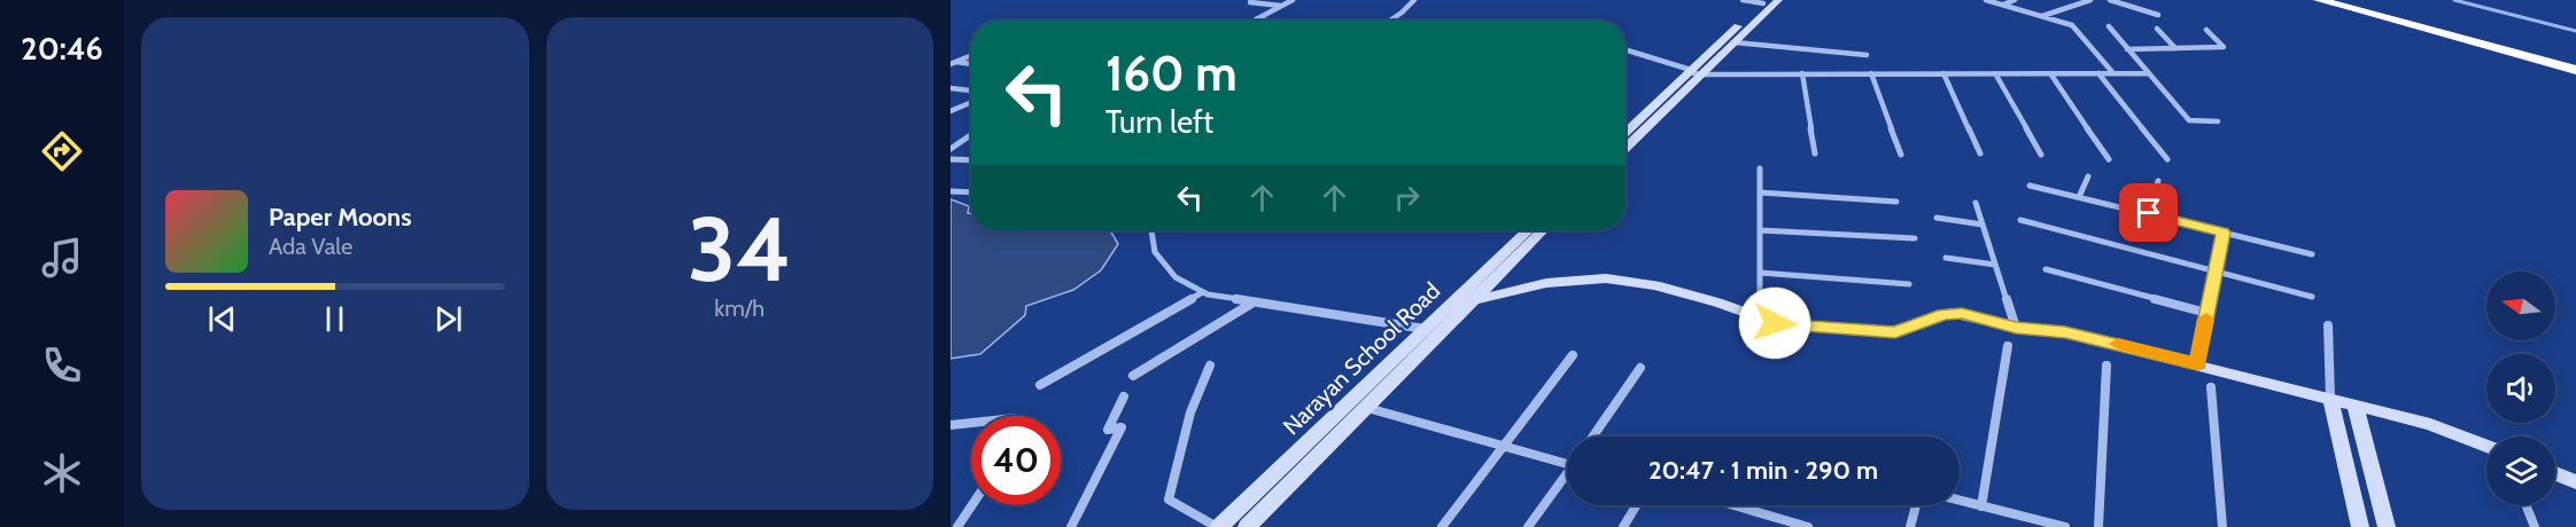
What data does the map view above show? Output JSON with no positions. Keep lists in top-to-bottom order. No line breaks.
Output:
{"streets":{"street":["Narayan School Road"]},"north":"left","page":{"tabs":"20:46","tile":["34","km/h"],"turn":["160 m","Turn left"],"song":["Paper Moons","Ada Vale"],"limit":"40","trip":"20:47 · 1 min · 290 m"}}
